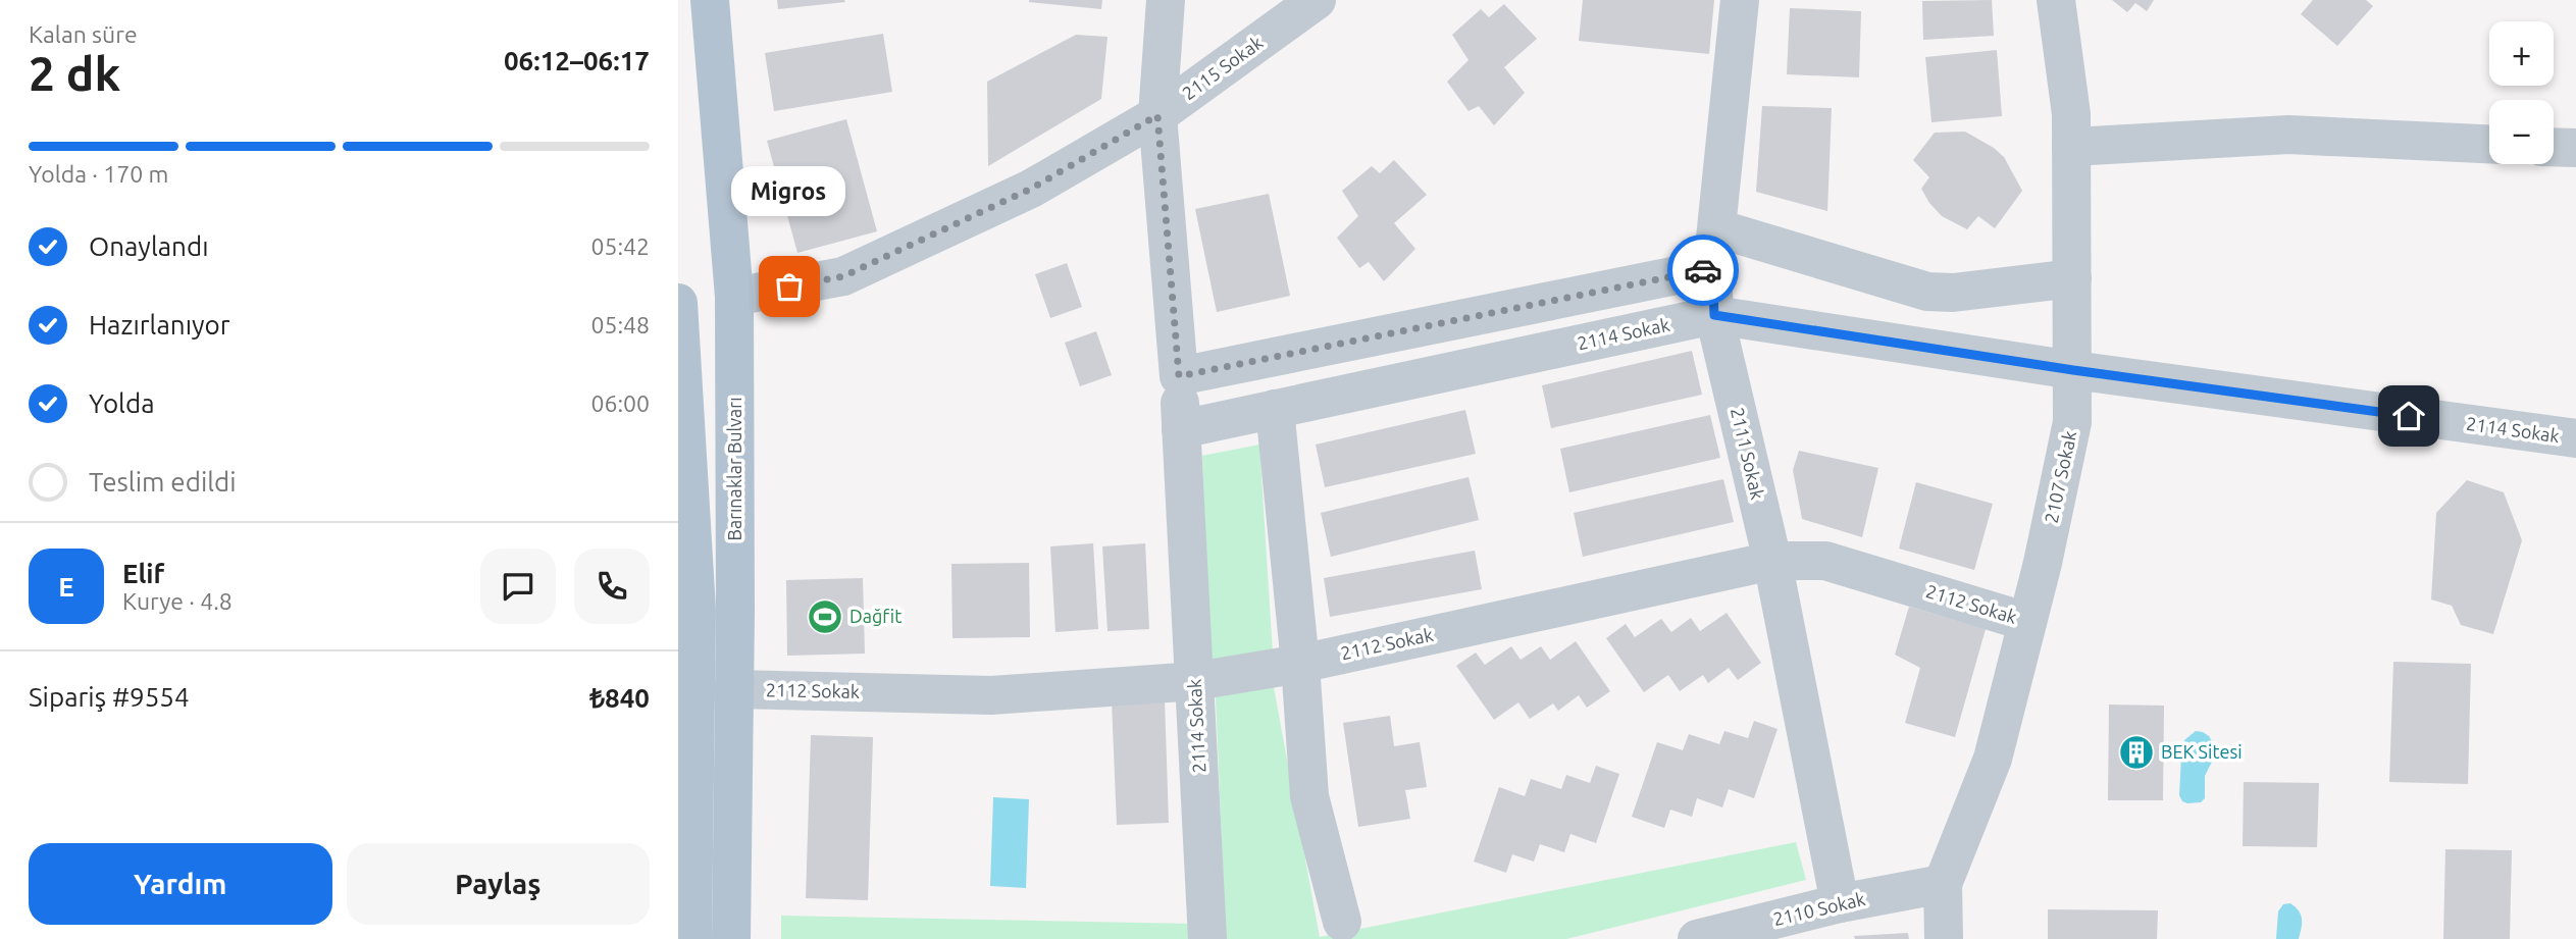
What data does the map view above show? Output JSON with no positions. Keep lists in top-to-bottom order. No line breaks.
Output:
{"streets":{"main road":["Barınaklar Bulvarı"],"street":["2115 Sokak","2114 Sokak","2111 Sokak","2107 Sokak","2112 Sokak","2110 Sokak"]},"crossings":[["2115 Sokak","Barınaklar Bulvarı"],["2114 Sokak","2111 Sokak"],["2114 Sokak","2107 Sokak"],["2114 Sokak","2112 Sokak"],["2111 Sokak","2112 Sokak"],["2111 Sokak","2110 Sokak"],["Barınaklar Bulvarı","2112 Sokak"],["2107 Sokak","2112 Sokak"],["2107 Sokak","2110 Sokak"]],"places":{"other":["Migros"],"sports":["Dağfit"],"building":["BEK Sitesi"]},"page":{"heading":["2 dk","Kalan süre","06:12–06:17"],"panel":["Elif","Kurye · 4.8","Sipariş #9554","₺840"],"map_buttons":["+","−"],"bar":"Yolda · 170 m","bubble":"Migros","list":[["Onaylandı","05:42"],["Hazırlanıyor","05:48"],["Yolda","06:00"],"Teslim edildi"],"round":"E","buttons":["Yardım","Paylaş"]}}
